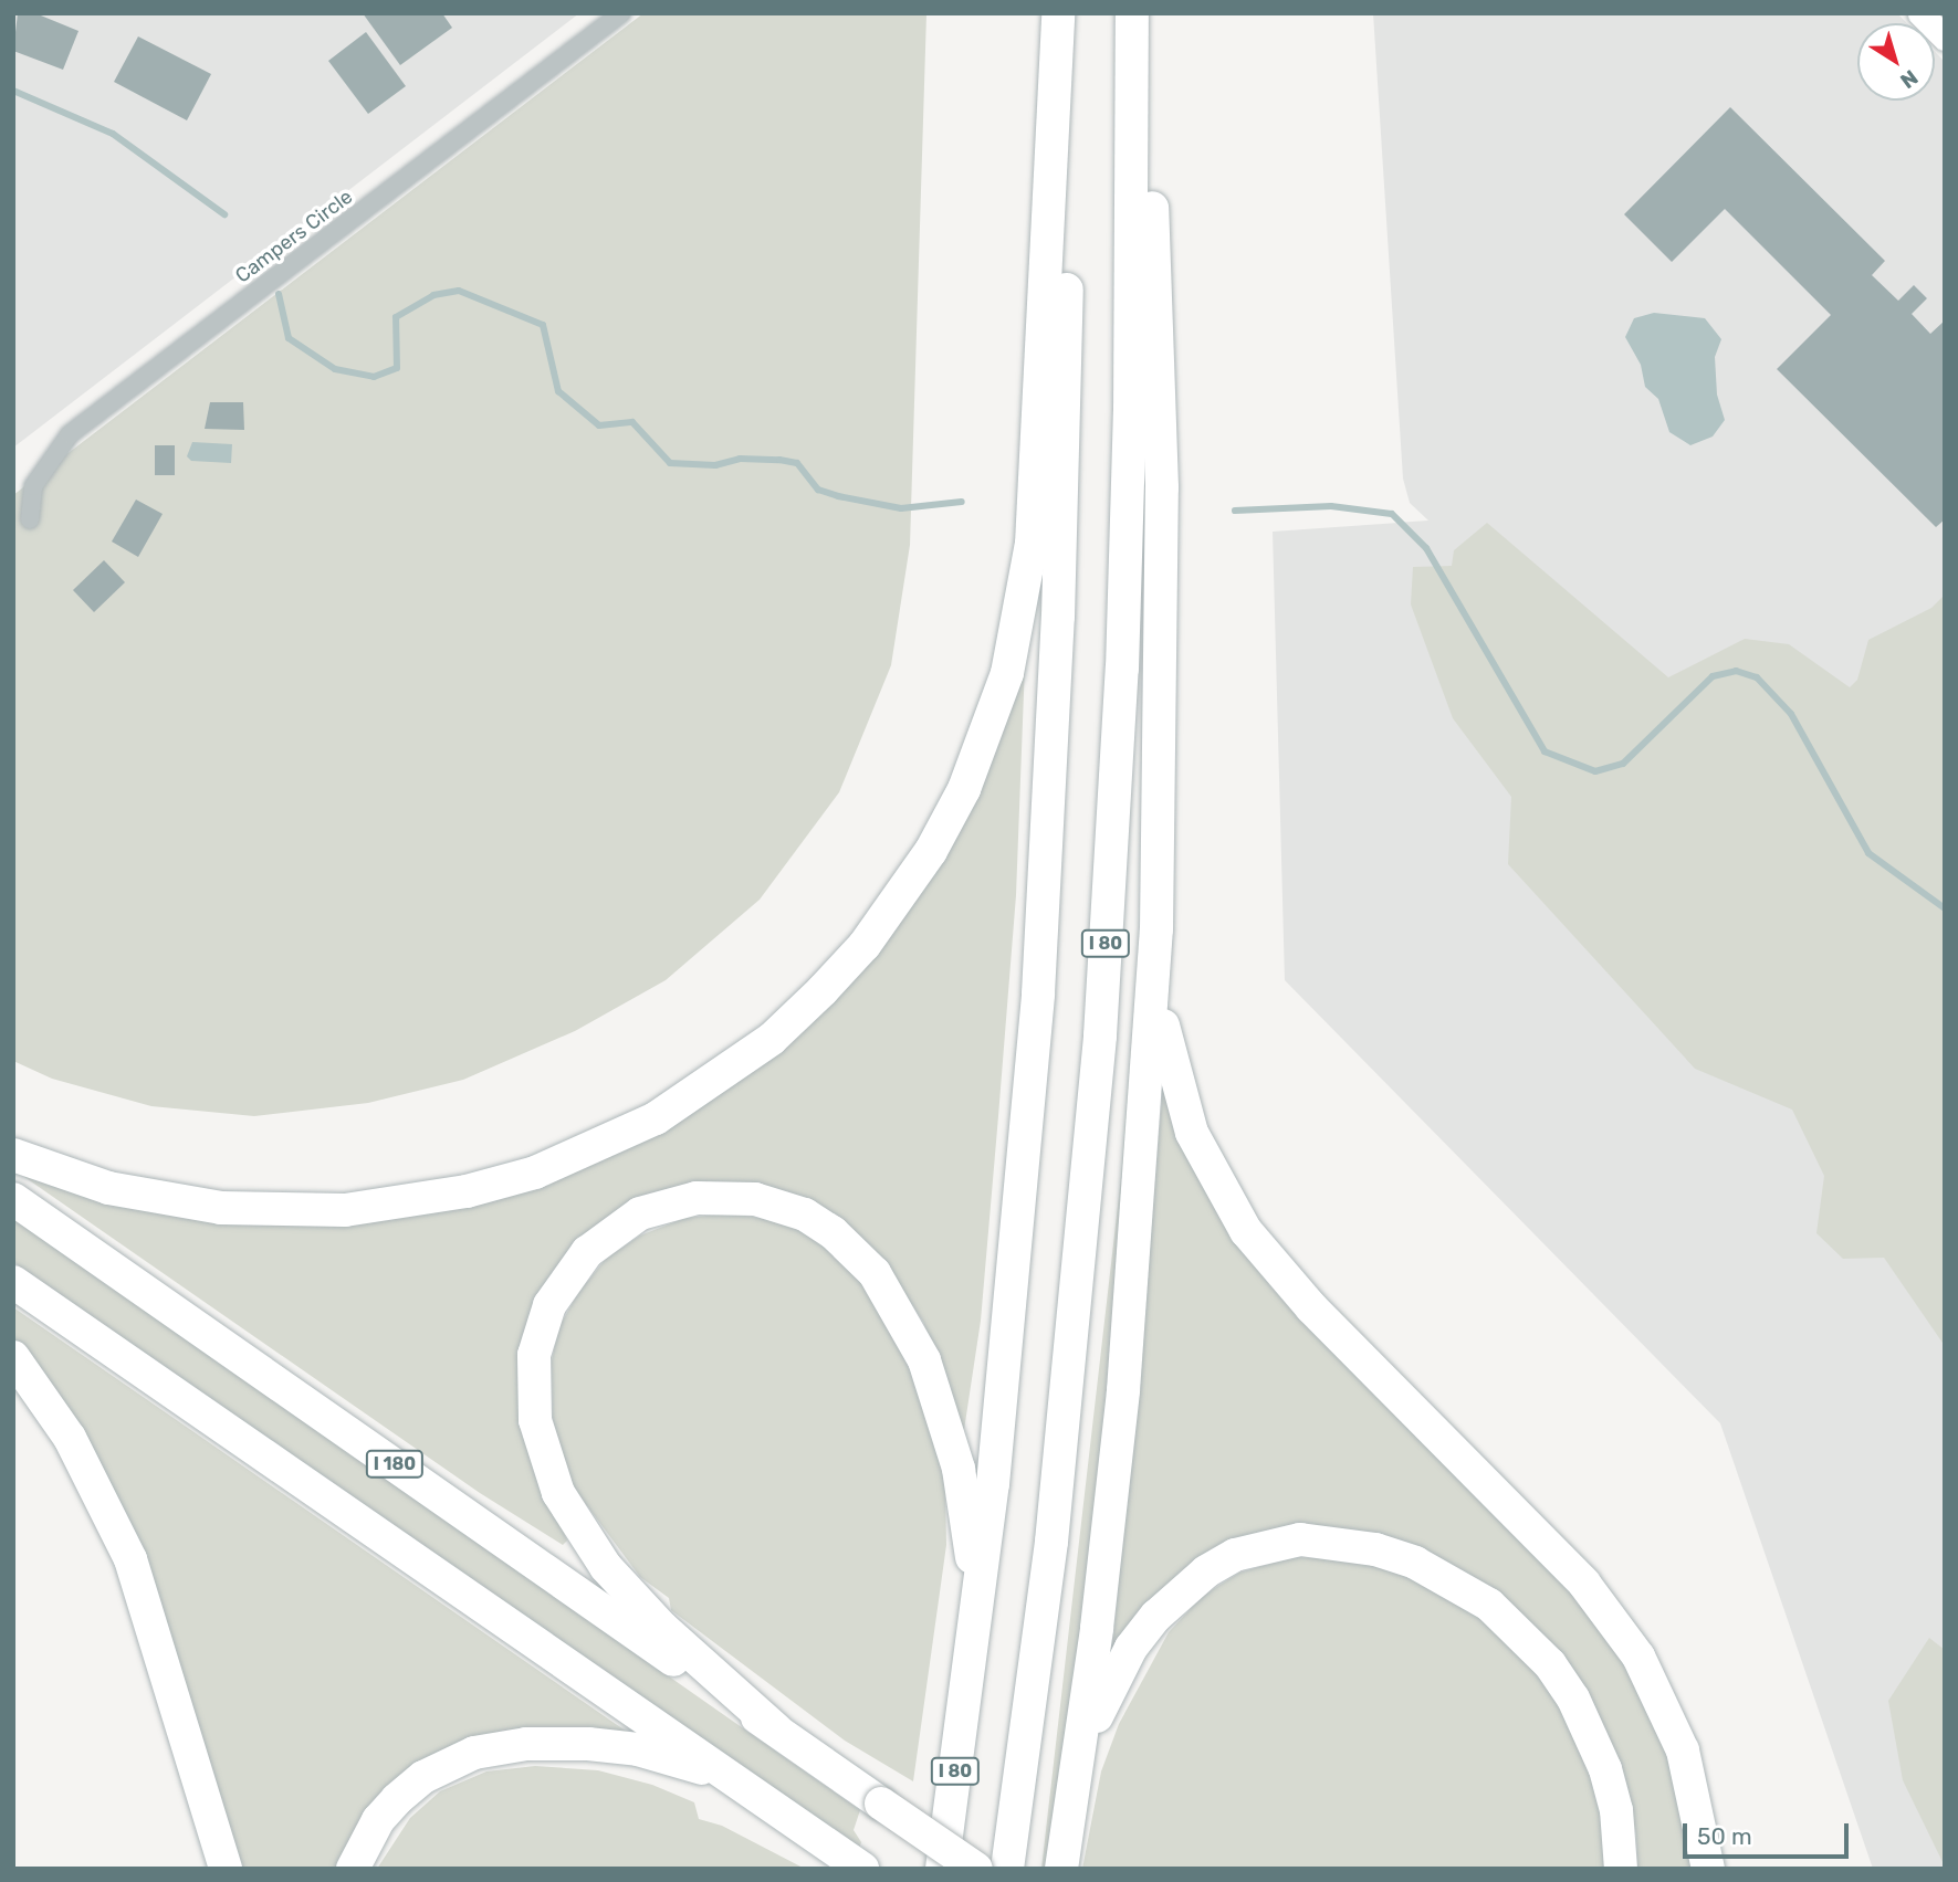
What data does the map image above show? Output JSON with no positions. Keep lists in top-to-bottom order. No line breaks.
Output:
{"streets":{"highway":["I 80","I 180"],"street":["Campers Circle"]},"scale_bar":"50 m","north":"bottom right"}
